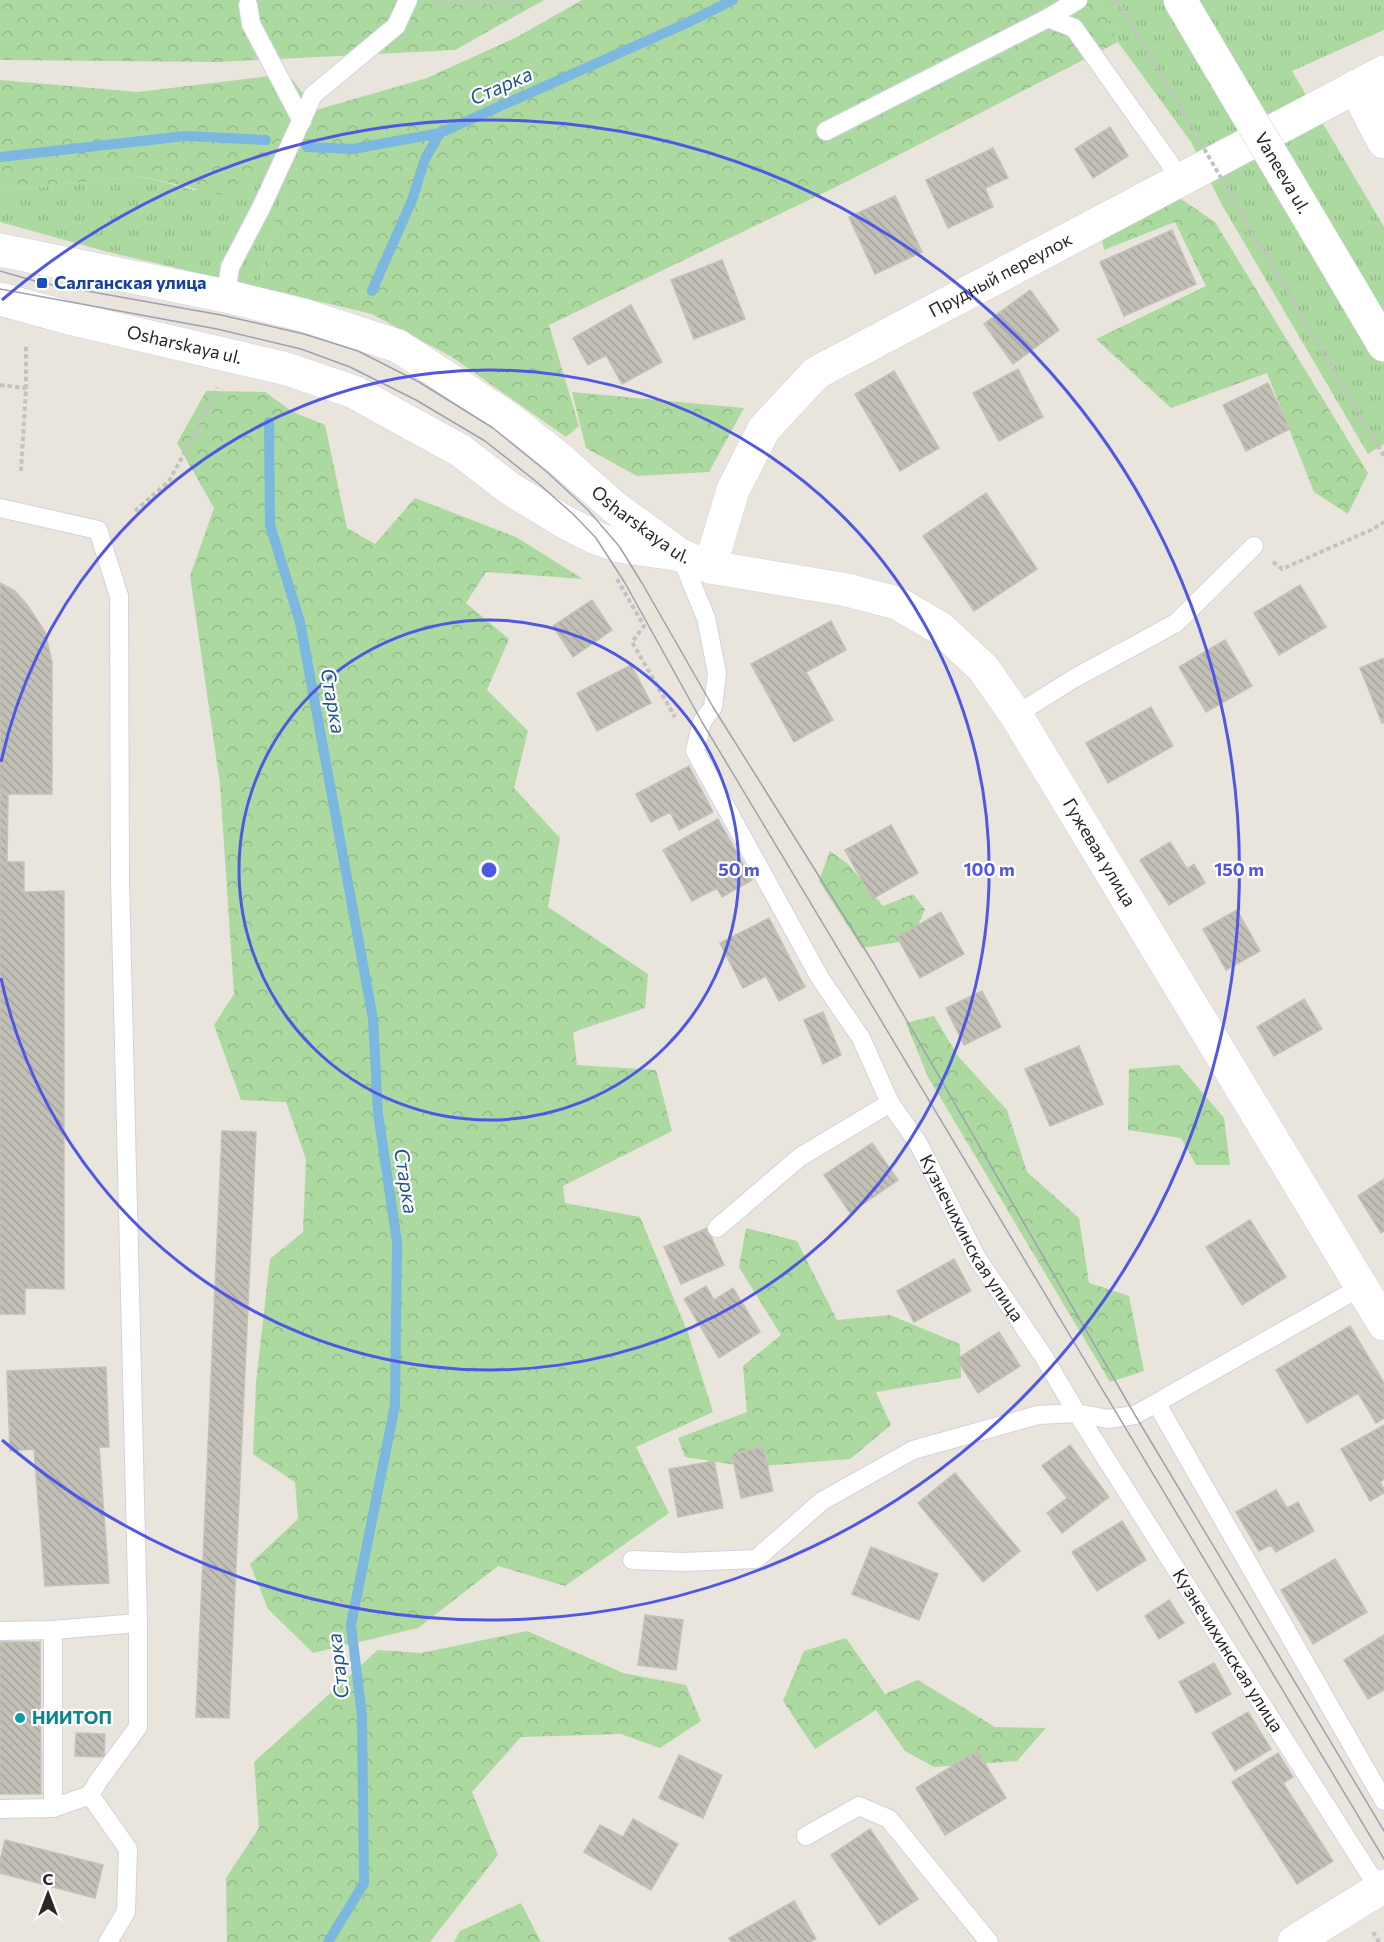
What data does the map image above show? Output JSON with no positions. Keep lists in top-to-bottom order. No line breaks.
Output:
{"streets":{"street":["Vaneeva ul.","Прудный переулок","Osharskaya ul.","Гужевая улица"],"lane":["Кузнечихинская улица"]},"crossings":[["Прудный переулок","Гужевая улица"],["Osharskaya ul.","Гужевая улица"]],"water":["Старка"],"places":{"transit":["Салганская улица"],"other":["НИИТОП"]},"north":"top","rings":["50 m","100 m","150 m"]}
